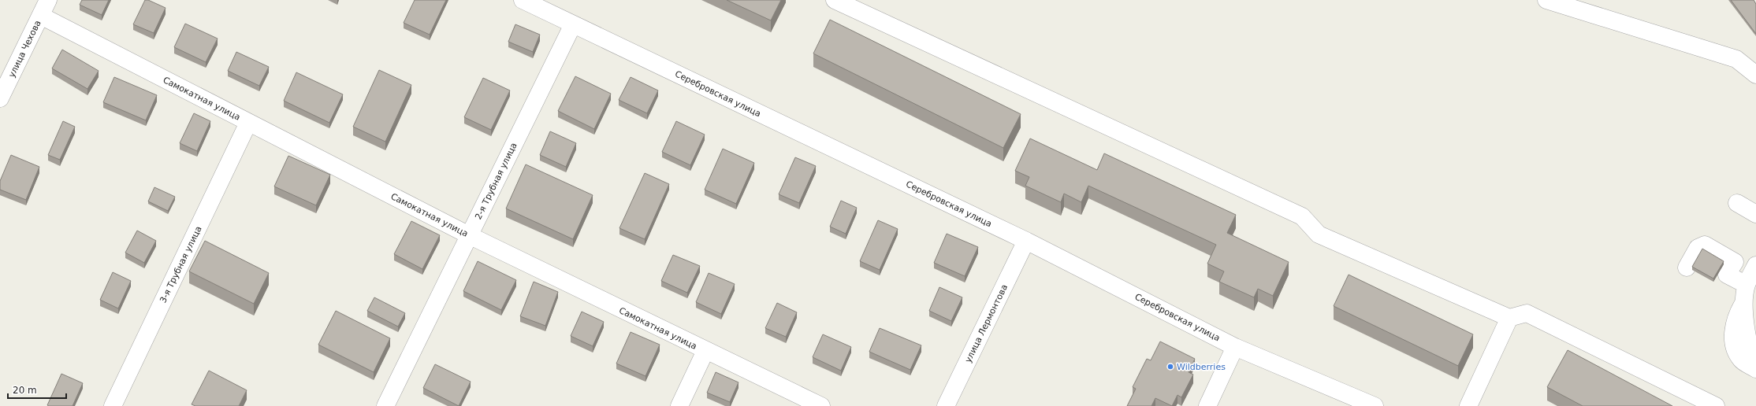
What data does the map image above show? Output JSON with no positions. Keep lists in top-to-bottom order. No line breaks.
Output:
{"streets":{"street":["улица Чехова","Серебровская улица","Самокатная улица","2-я Трубная улица","3-я Трубная улица","улица Лермонтова"]},"crossings":[["улица Чехова","Самокатная улица"],["Серебровская улица","2-я Трубная улица"],["Серебровская улица","улица Лермонтова"],["Самокатная улица","2-я Трубная улица"],["Самокатная улица","3-я Трубная улица"]],"places":["Wildberries"],"scale_bar":"20 m"}
